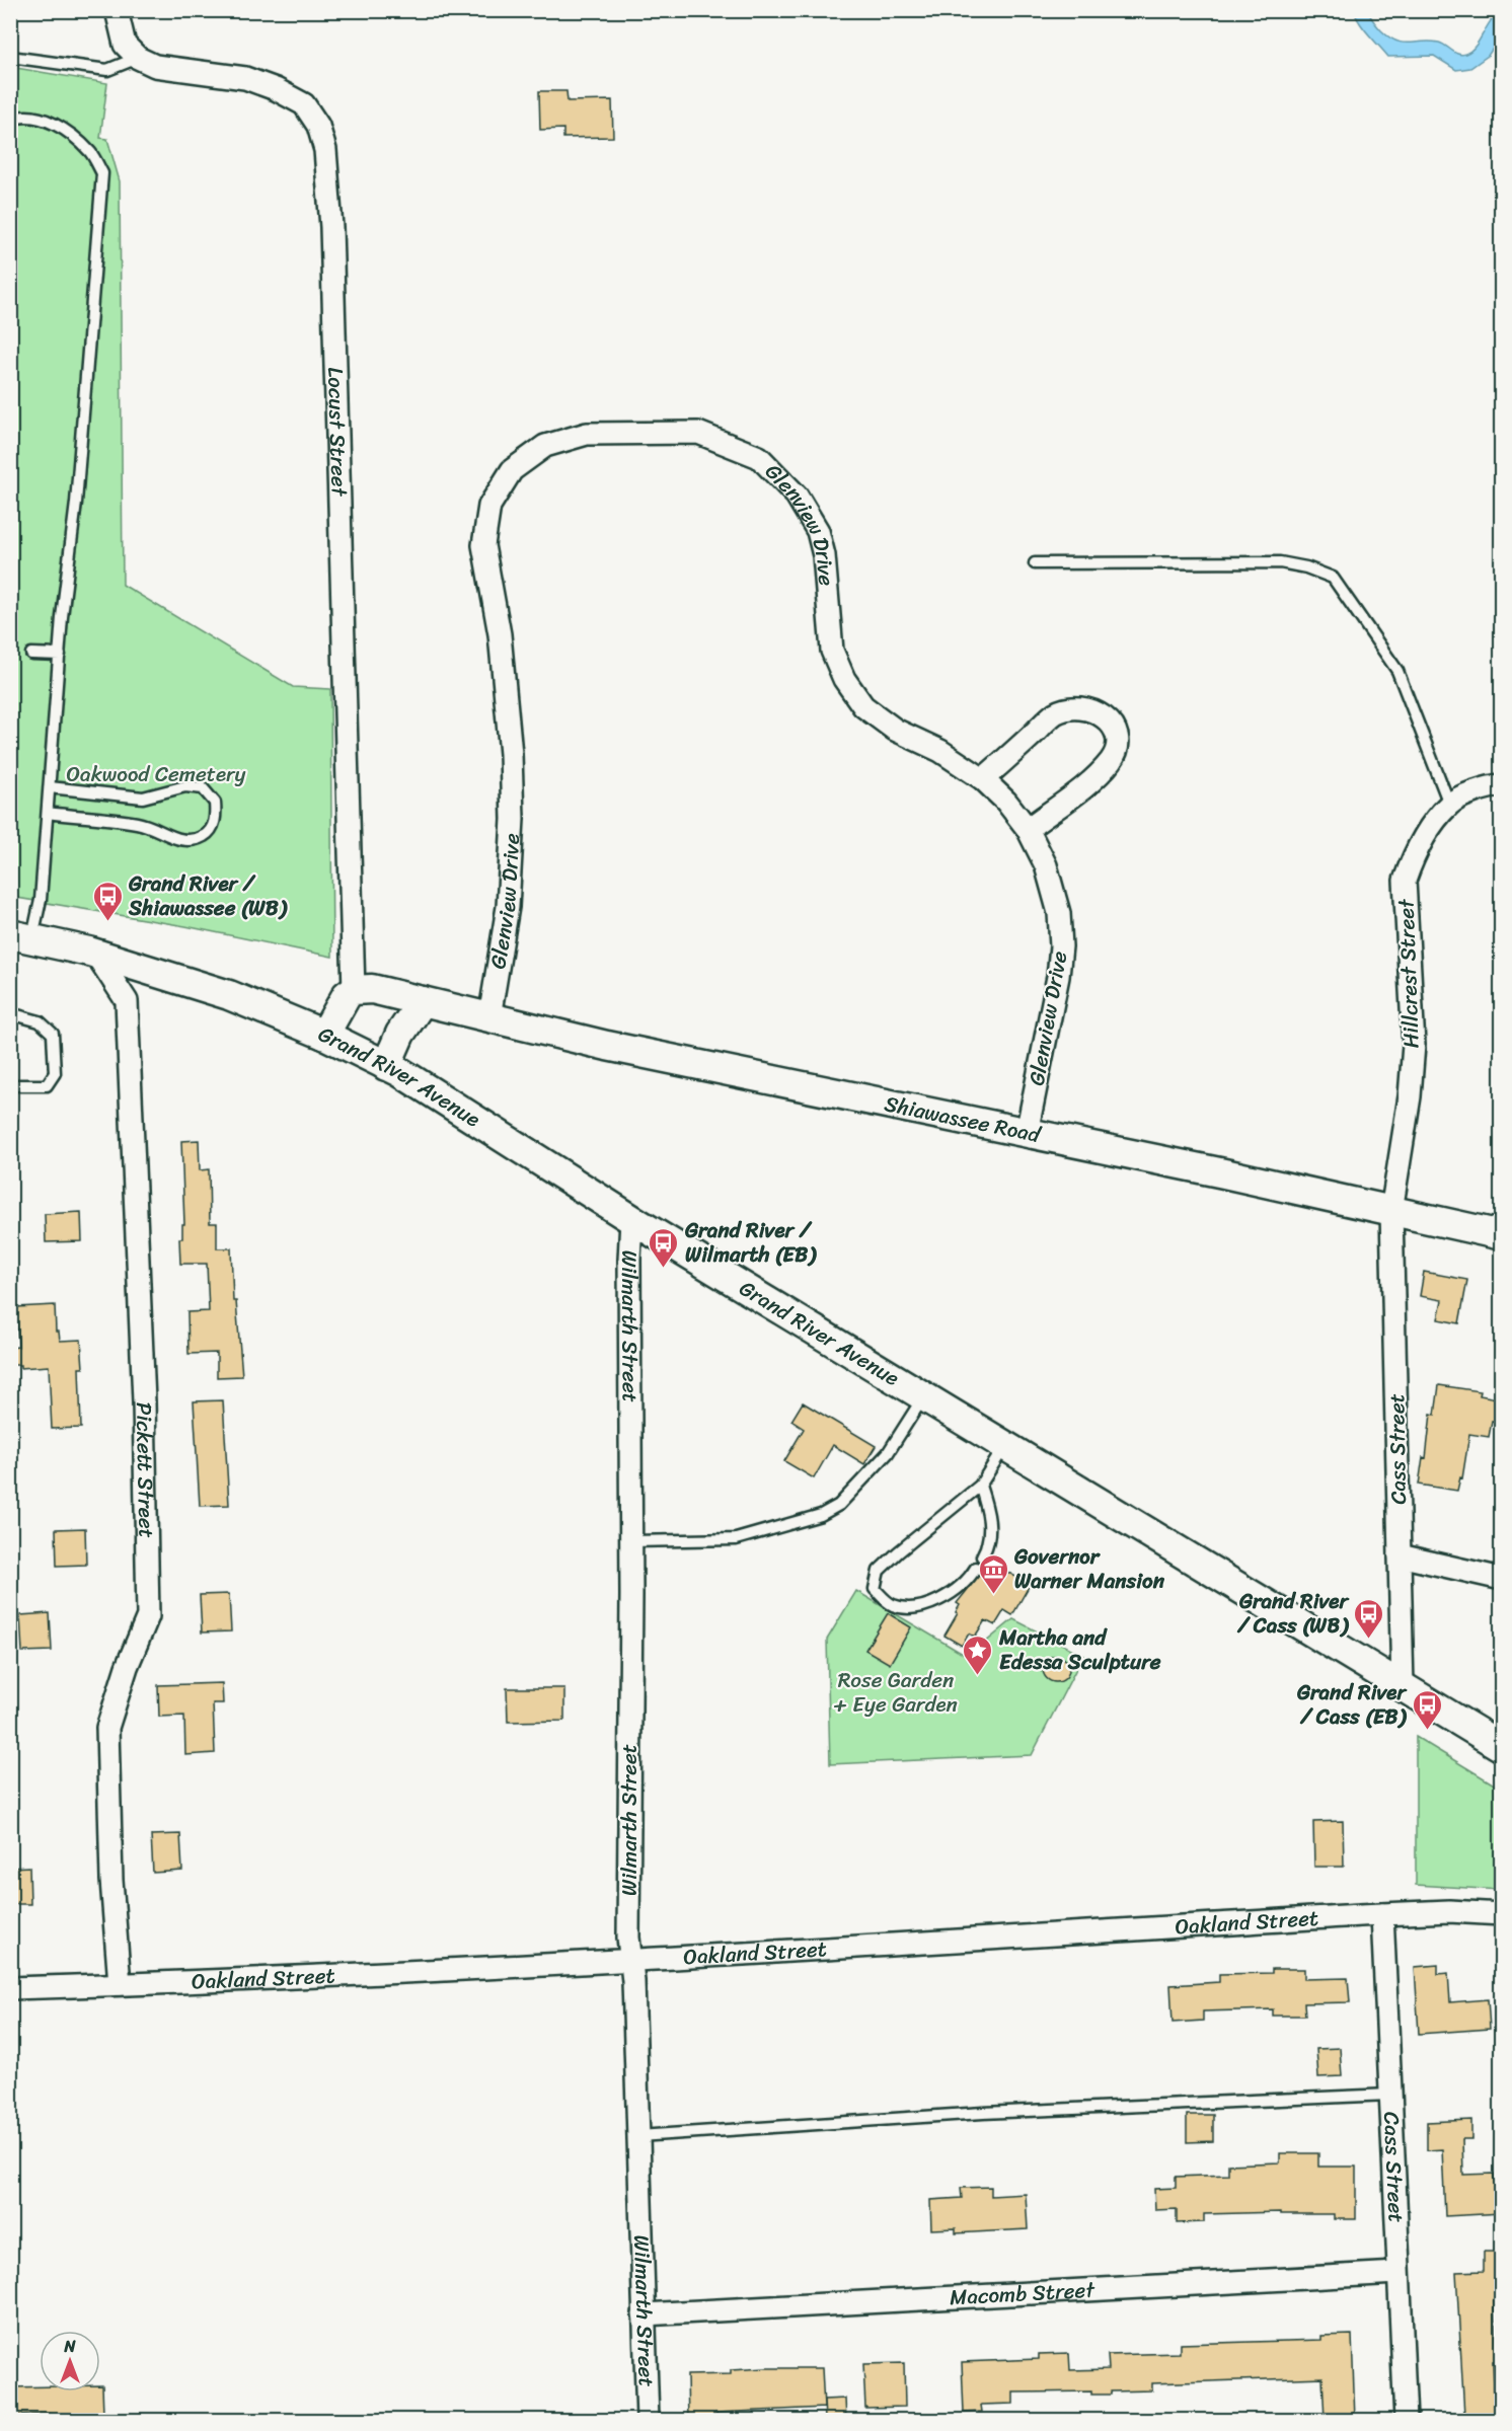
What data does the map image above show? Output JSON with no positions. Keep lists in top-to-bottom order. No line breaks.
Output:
{"streets":{"main road":["Grand River Avenue","Shiawassee Road"],"street":["Locust Street","Glenview Drive","Hillcrest Street","Wilmarth Street","Cass Street","Pickett Street","Oakland Street","Macomb Street"]},"crossings":[["Locust Street","Shiawassee Road"],["Glenview Drive","Shiawassee Road"],["Hillcrest Street","Shiawassee Road"],["Hillcrest Street","Cass Street"],["Grand River Avenue","Wilmarth Street"],["Grand River Avenue","Cass Street"],["Grand River Avenue","Pickett Street"],["Shiawassee Road","Cass Street"],["Wilmarth Street","Oakland Street"],["Wilmarth Street","Macomb Street"],["Cass Street","Oakland Street"],["Cass Street","Macomb Street"],["Pickett Street","Oakland Street"]],"parks":["Oakwood Cemetery","Rose Garden + Eye Garden"],"places":{"bus stop":["Grand River / Shiawassee (WB)","Grand River / Wilmarth (EB)","Grand River / Cass (WB)","Grand River / Cass (EB)"],"museum":["Governor Warner Mansion"],"place":["Martha and Edessa Sculpture"]},"north":"top"}
